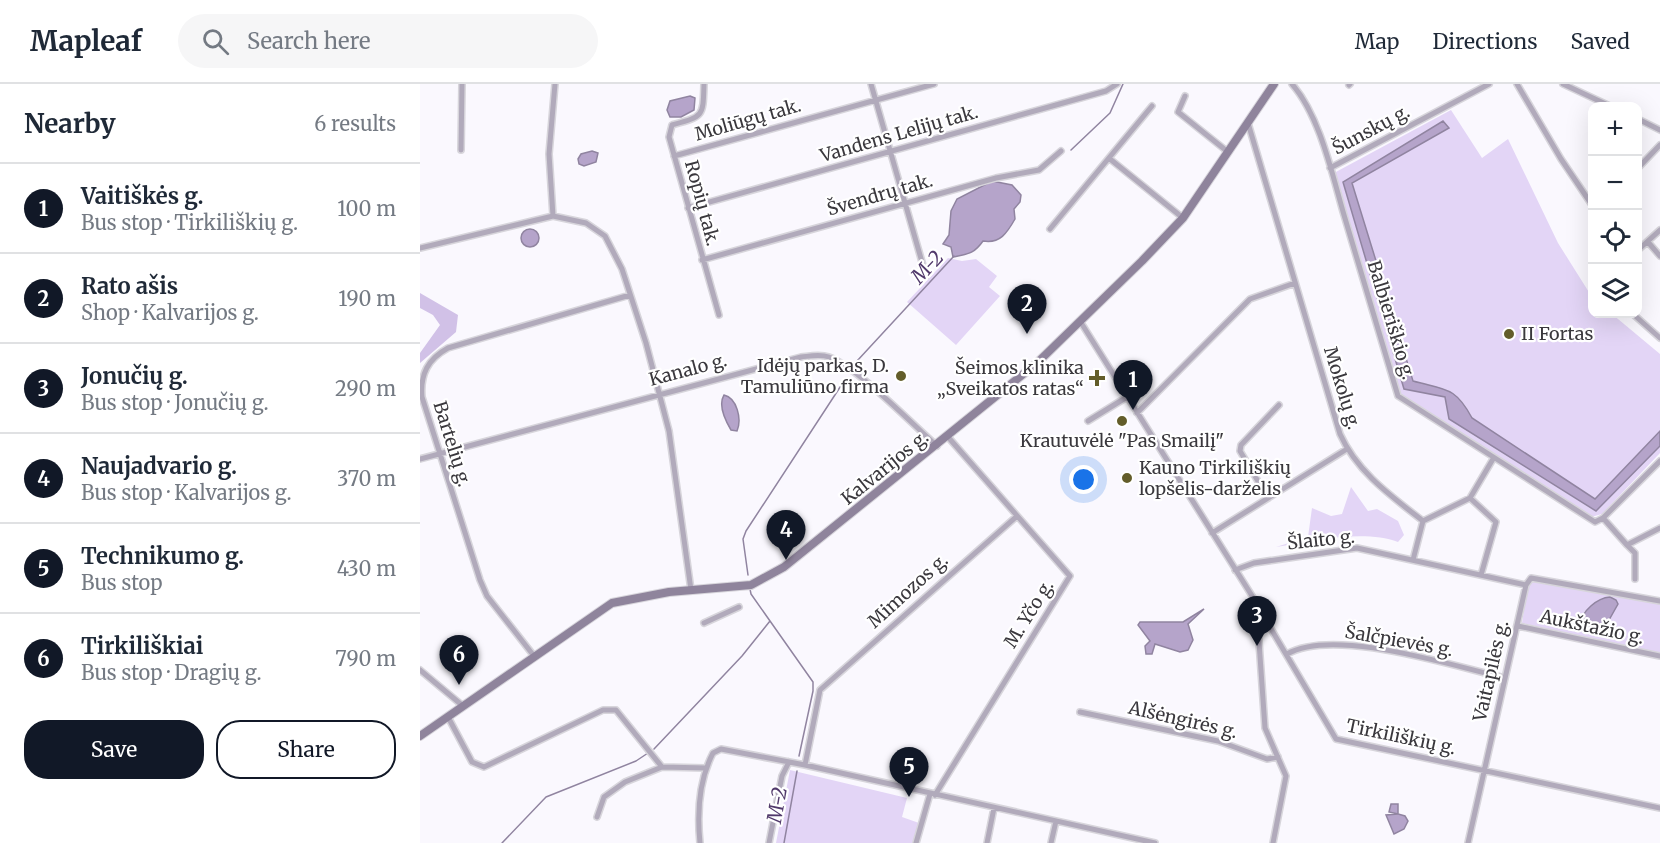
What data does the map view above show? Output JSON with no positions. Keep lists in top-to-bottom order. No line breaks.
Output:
{"streets":{"main road":["Kalvarijos g."],"street":["Moliūgų tak.","Šunskų g.","Vandens Lelijų tak.","Švendrų tak.","Ropių tak.","Balbieriškio g.","Kanalo g.","Mokolų g.","Bartelių g.","Šlaito g.","Mimozos g.","M. Yčo g.","Aukštažio g.","Šalčpievės g.","Vaitapilės g.","Alšėngirės g.","Tirkiliškių g."]},"crossings":[["Moliūgų tak.","Ropių tak."],["Šunskų g.","Balbieriškio g."],["Vandens Lelijų tak.","Ropių tak."],["Švendrų tak.","Ropių tak."],["Kanalo g.","Bartelių g."],["Kanalo g.","Kalvarijos g."],["Mokolų g.","Kalvarijos g."],["Bartelių g.","Kalvarijos g."],["Kalvarijos g.","M. Yčo g."],["Kalvarijos g.","Tirkiliškių g."],["Šlaito g.","Tirkiliškių g."],["Mimozos g.","M. Yčo g."],["Aukštažio g.","Vaitapilės g."],["Šalčpievės g.","Vaitapilės g."],["Šalčpievės g.","Tirkiliškių g."],["Vaitapilės g.","Tirkiliškių g."]],"water":["M-2"],"places":{"other":["II Fortas","Idėjų parkas, D. Tamuliūno firma","Krautuvėlė \"Pas Smailį\"","Kauno Tirkiliškių lopšelis-darželis"],"health":["Šeimos klinika „Sveikatos ratas“"]},"page":{"header":"Mapleaf","search":"Search here","nav":["Map","Directions","Saved"],"heading":["Nearby","6 results"],"map_buttons":["+","−"],"list":[{"mark":"1","name":"Vaitiškės g.","note":"Bus stop · Tirkiliškių g.","value":"100 m"},{"mark":"2","name":"Rato ašis","note":"Shop · Kalvarijos g.","value":"190 m"},{"mark":"3","name":"Jonučių g.","note":"Bus stop · Jonučių g.","value":"290 m"},{"mark":"4","name":"Naujadvario g.","note":"Bus stop · Kalvarijos g.","value":"370 m"},{"mark":"5","name":"Technikumo g.","note":"Bus stop","value":"430 m"},{"mark":"6","name":"Tirkiliškiai","note":"Bus stop · Dragių g.","value":"790 m"}],"pins":["2","1","4","3","6","5"],"buttons":["Save","Share"]}}
